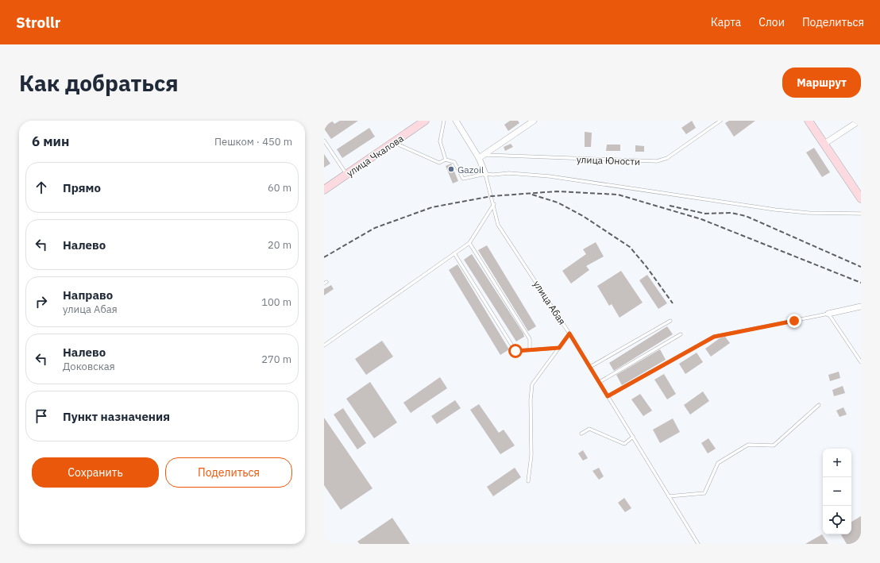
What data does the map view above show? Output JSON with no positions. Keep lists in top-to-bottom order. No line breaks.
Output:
{"streets":{"main road":["улица Чкалова"],"street":["улица Абая"],"lane":["улица Юности"]},"places":["Gazoil"],"page":{"header":"Strollr","nav":["Карта","Слои","Поделиться"],"buttons":["Маршрут",["Сохранить","Поделиться"]],"title":"Как добраться","heading":["6 мин","Пешком · 450 m"],"list":[["Прямо","60 m"],["Налево","20 m"],["Направо","улица Абая","100 m"],["Налево","Доковская","270 m"],"Пункт назначения"],"map_buttons":["+","−"]}}
